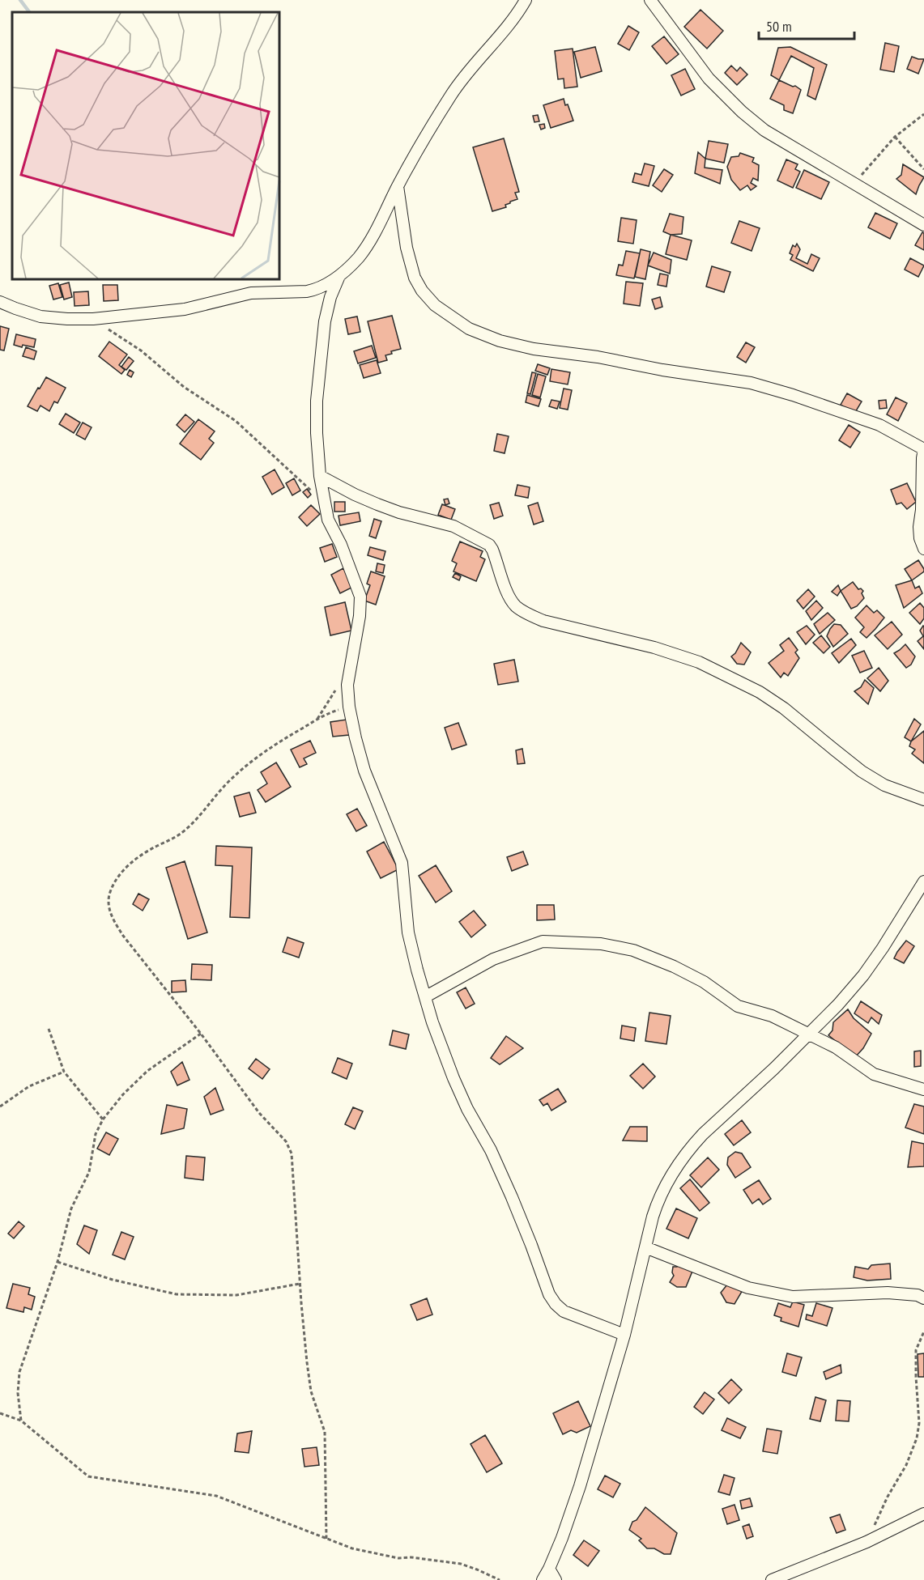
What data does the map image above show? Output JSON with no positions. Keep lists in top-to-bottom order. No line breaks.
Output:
{"scale_bar":"50 m"}
